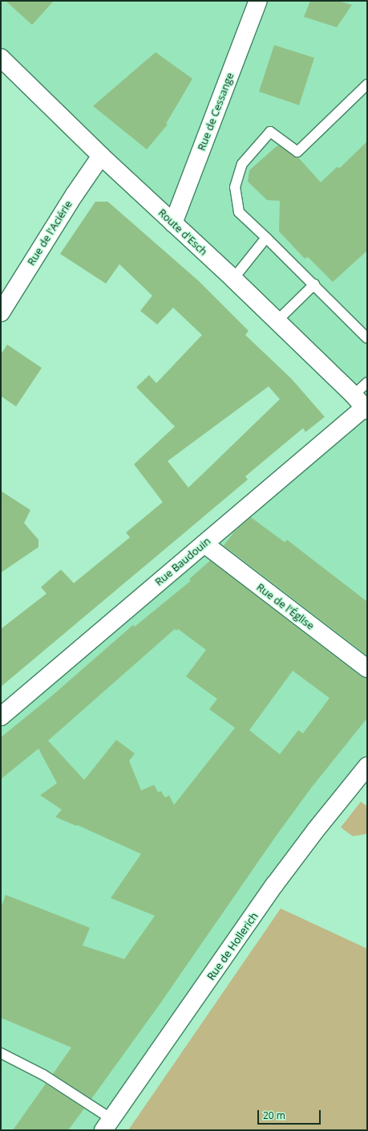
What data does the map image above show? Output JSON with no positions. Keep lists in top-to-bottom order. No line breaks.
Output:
{"streets":{"main road":["Rue de Cessange","Route d'Esch","Rue de l'Aciérie","Rue Baudouin","Rue de l'Église","Rue de Hollerich"]},"crossings":[["Rue de Cessange","Route d'Esch"],["Route d'Esch","Rue de l'Aciérie"],["Route d'Esch","Rue Baudouin"],["Rue Baudouin","Rue de l'Église"]],"scale_bar":"20 m"}
